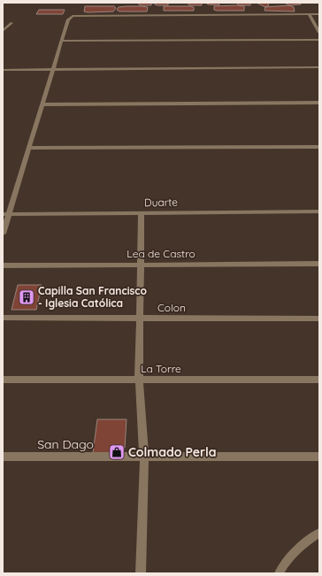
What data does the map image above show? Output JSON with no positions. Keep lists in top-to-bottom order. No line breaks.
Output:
{"streets":{"street":["Duarte","Lea de Castro","Colon","La Torre","San Dago"]},"places":{"building":["Capilla San Francisco - Iglesia Católica"],"shop":["Colmado Perla"]}}
